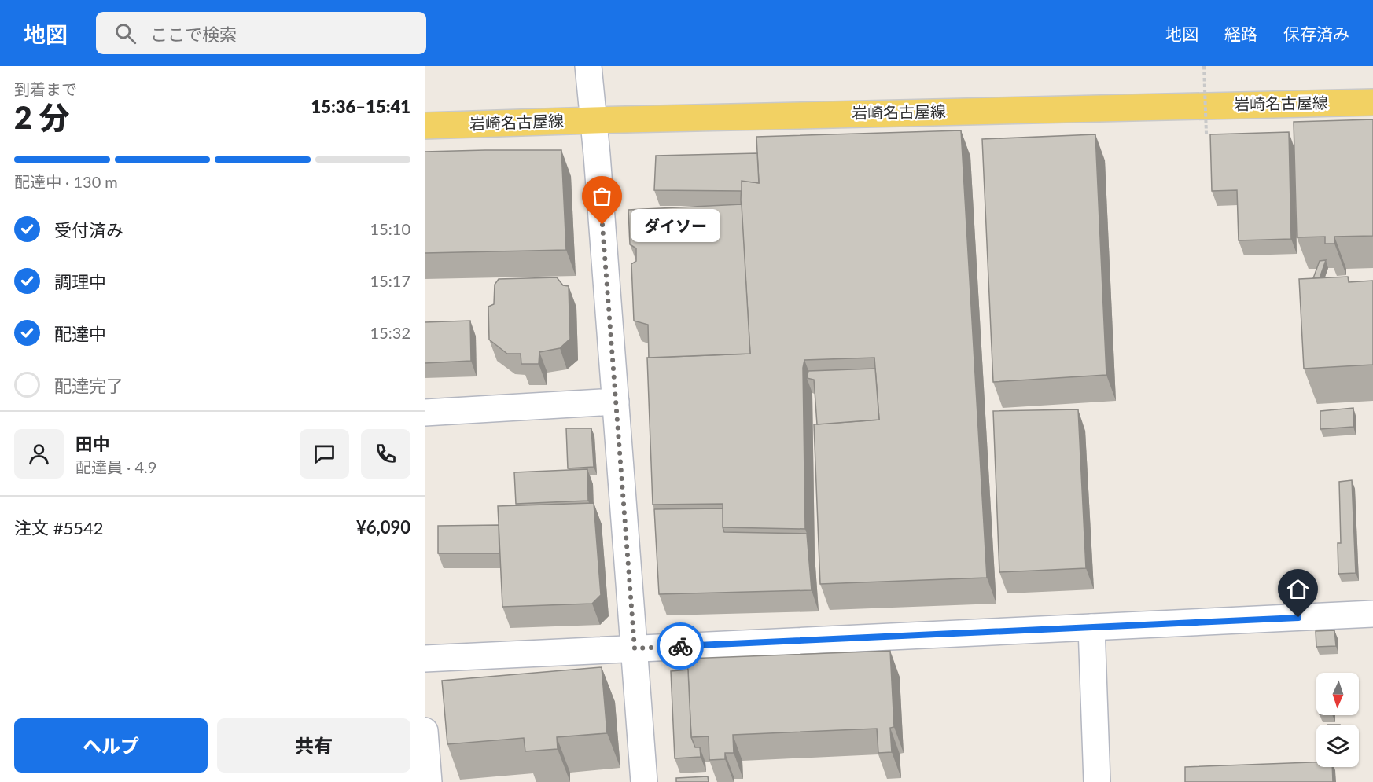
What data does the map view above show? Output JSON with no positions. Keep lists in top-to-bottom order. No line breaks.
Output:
{"streets":{"main road":["岩崎名古屋線"]},"places":["ダイソー"],"north":"bottom","page":{"header":"地図","search":"ここで検索","nav":["地図","経路","保存済み"],"heading":["2 分","到着まで","15:36–15:41"],"panel":["田中","配達員 · 4.9","注文 #5542","¥6,090"],"bar":"配達中 · 130 m","list":[["受付済み","15:10"],["調理中","15:17"],["配達中","15:32"],"配達完了"],"bubble":"ダイソー","buttons":["ヘルプ","共有"]}}
